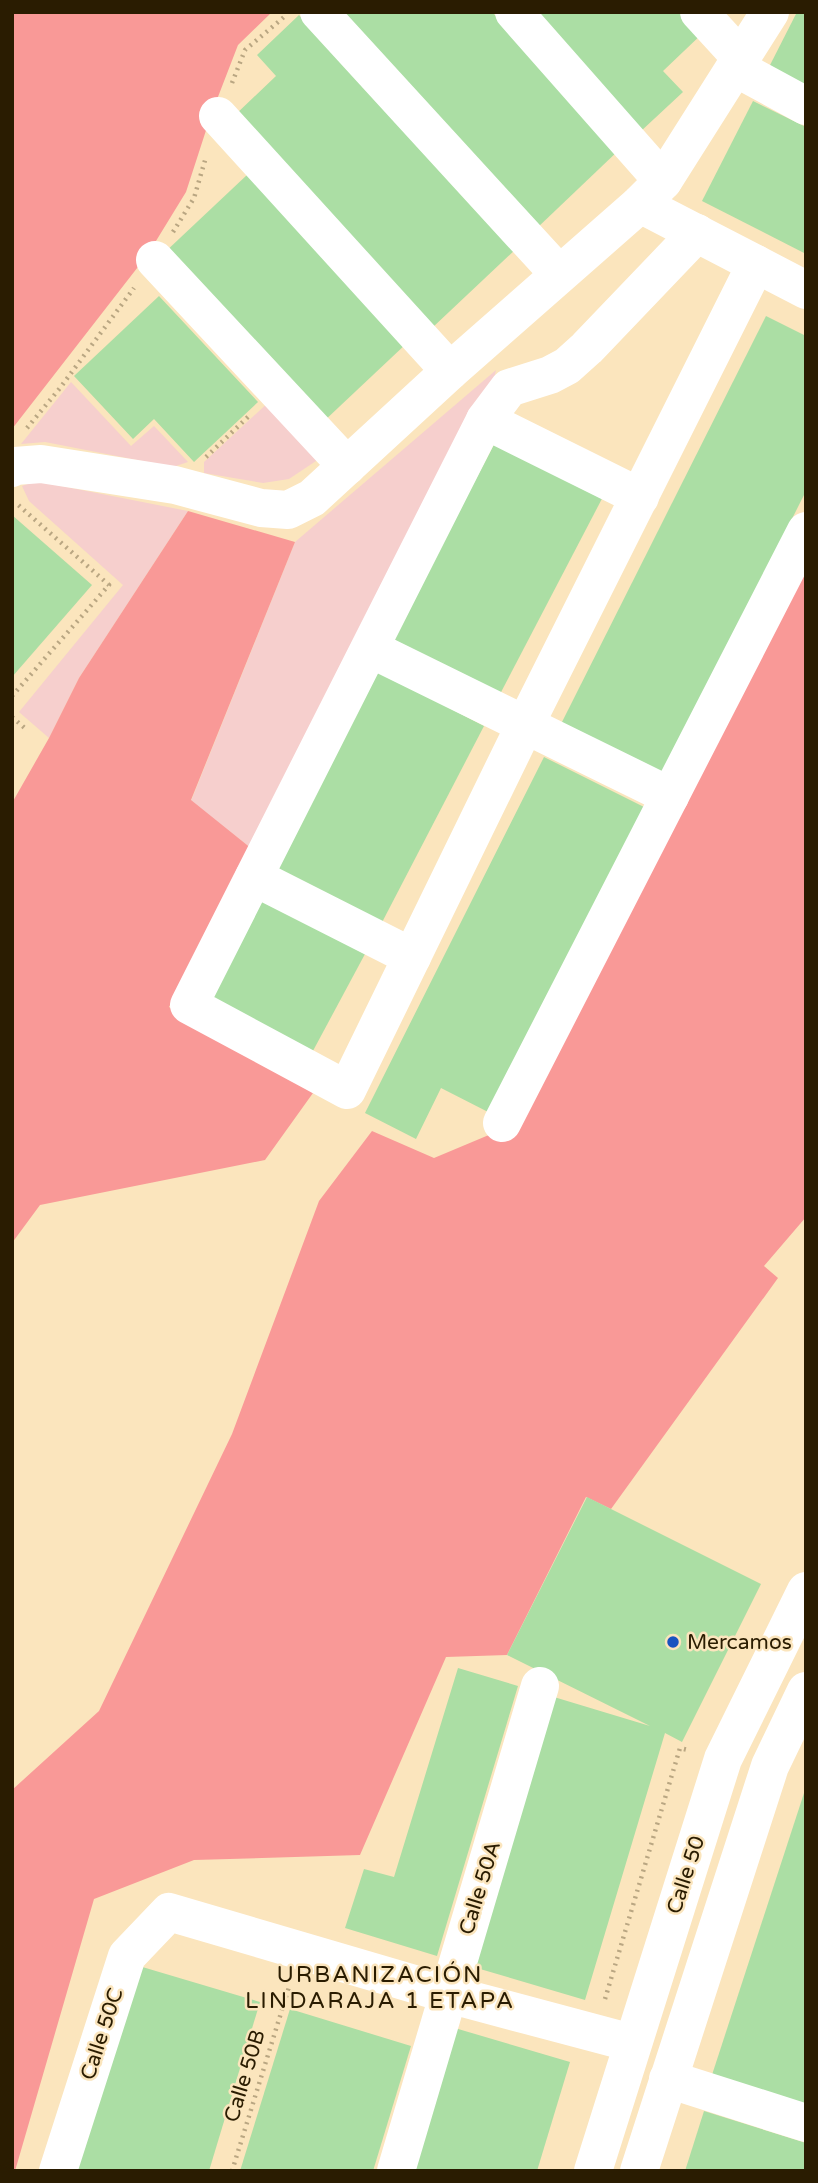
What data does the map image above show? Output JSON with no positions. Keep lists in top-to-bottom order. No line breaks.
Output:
{"streets":{"street":["Calle 50","Calle 50A","Calle 50C"],"path":["Calle 50B"]},"crossings":[["Calle 50C","Calle 50B"]],"districts":["URBANIZACIÓN LINDARAJA 1 ETAPA"],"places":["Mercamos"]}
